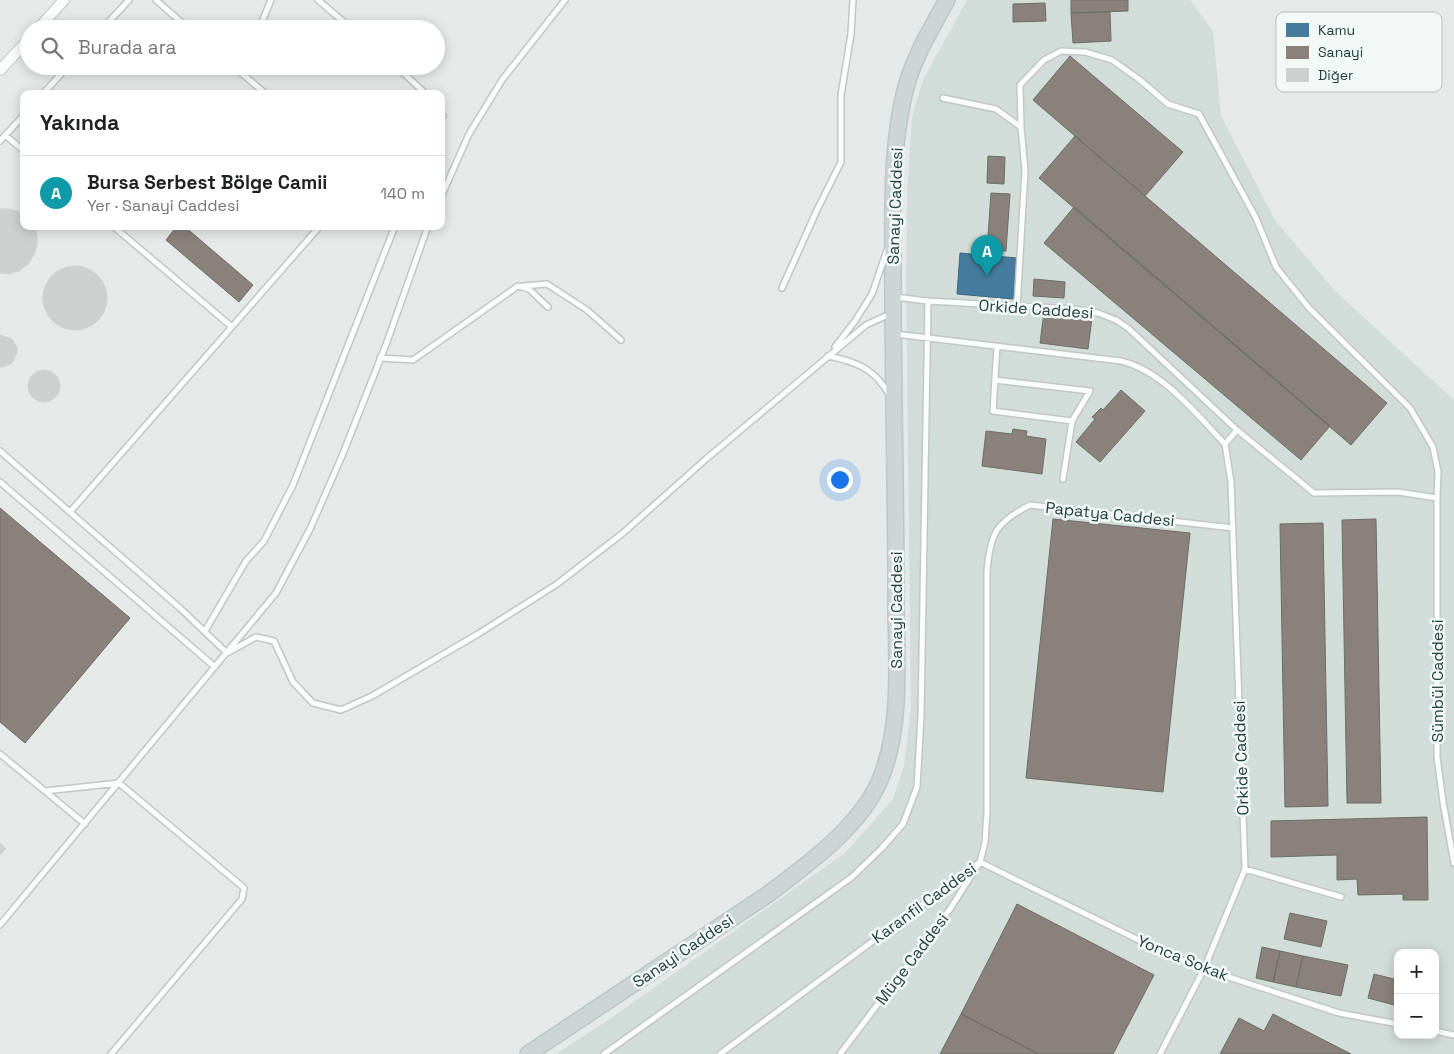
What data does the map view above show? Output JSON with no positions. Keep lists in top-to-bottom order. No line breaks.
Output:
{"streets":{"main road":["Sanayi Caddesi"],"lane":["Orkide Caddesi","Papatya Caddesi","Sümbül Caddesi","Karanfil Caddesi","Yonca Sokak","Müge Caddesi"]},"crossings":[["Sanayi Caddesi","Orkide Caddesi"],["Orkide Caddesi","Papatya Caddesi"],["Orkide Caddesi","Sümbül Caddesi"],["Orkide Caddesi","Yonca Sokak"],["Papatya Caddesi","Karanfil Caddesi"],["Karanfil Caddesi","Yonca Sokak"],["Karanfil Caddesi","Müge Caddesi"],["Yonca Sokak","Müge Caddesi"]],"legend":["Kamu","Sanayi","Diğer"],"page":{"search":"Burada ara","heading":"Yakında","list":[{"mark":"A","name":"Bursa Serbest Bölge Camii","note":"Yer · Sanayi Caddesi","value":"140 m"}],"pins":"A","map_buttons":["+","−"]}}
